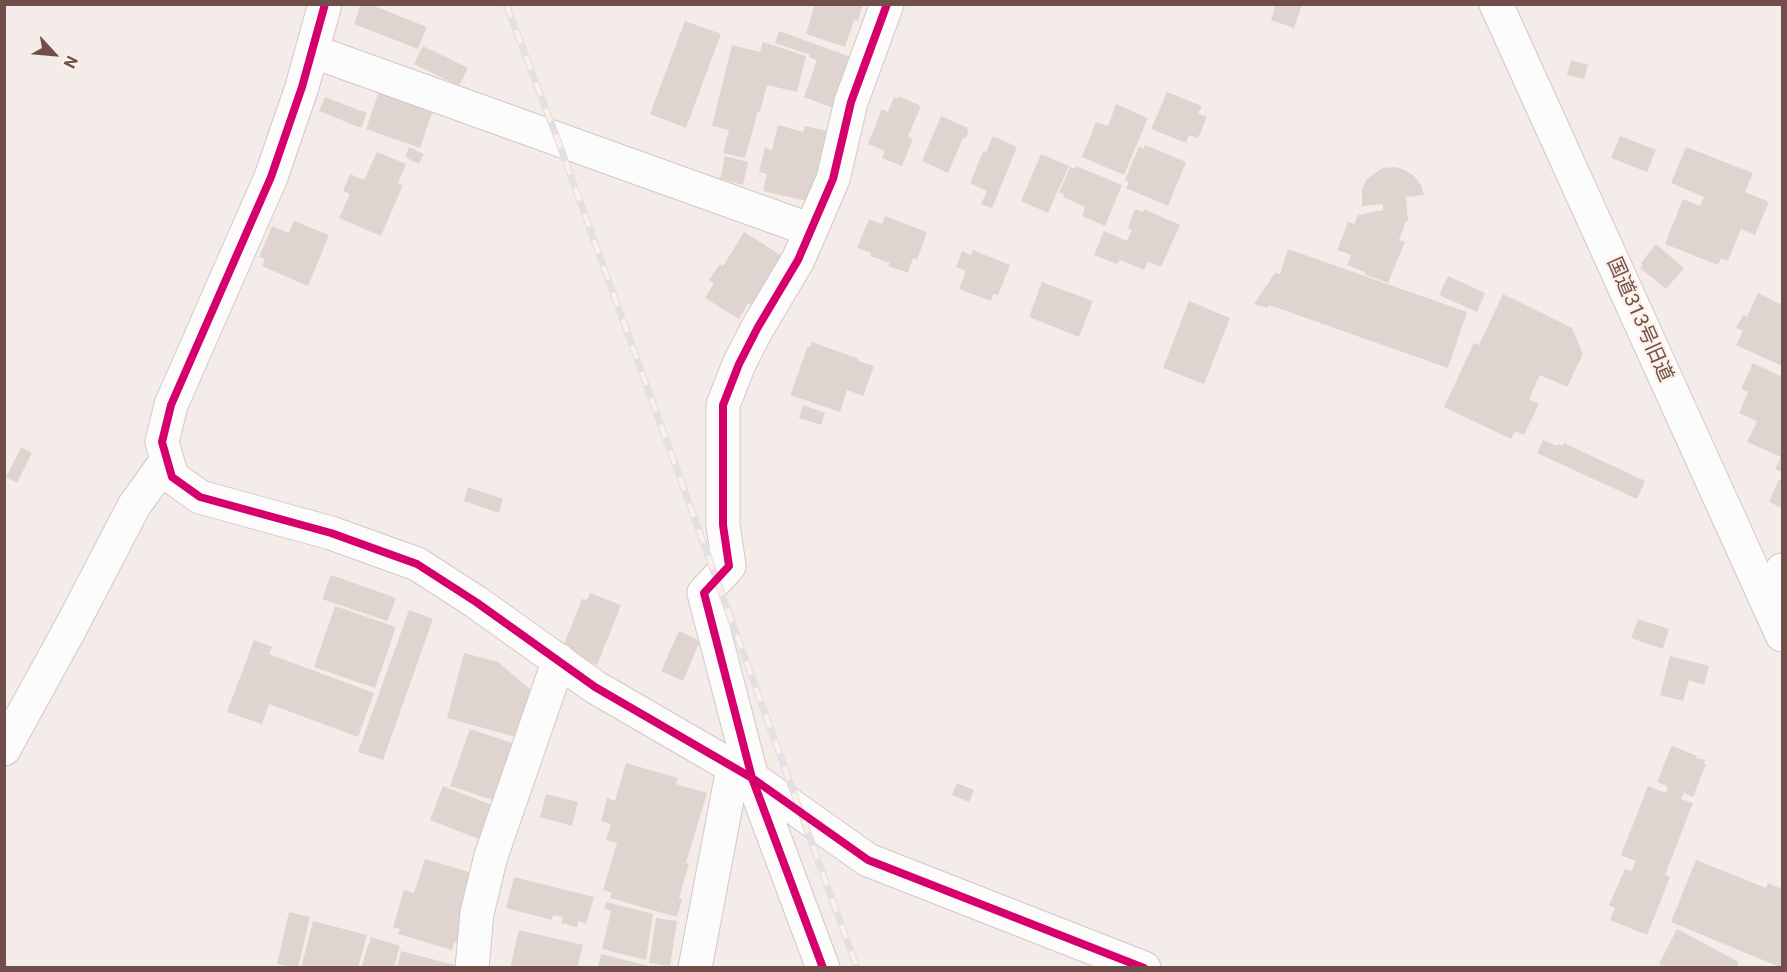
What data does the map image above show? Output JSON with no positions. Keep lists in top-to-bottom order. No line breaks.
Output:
{"streets":{"street":["国道313号旧道"]},"north":"bottom right"}
